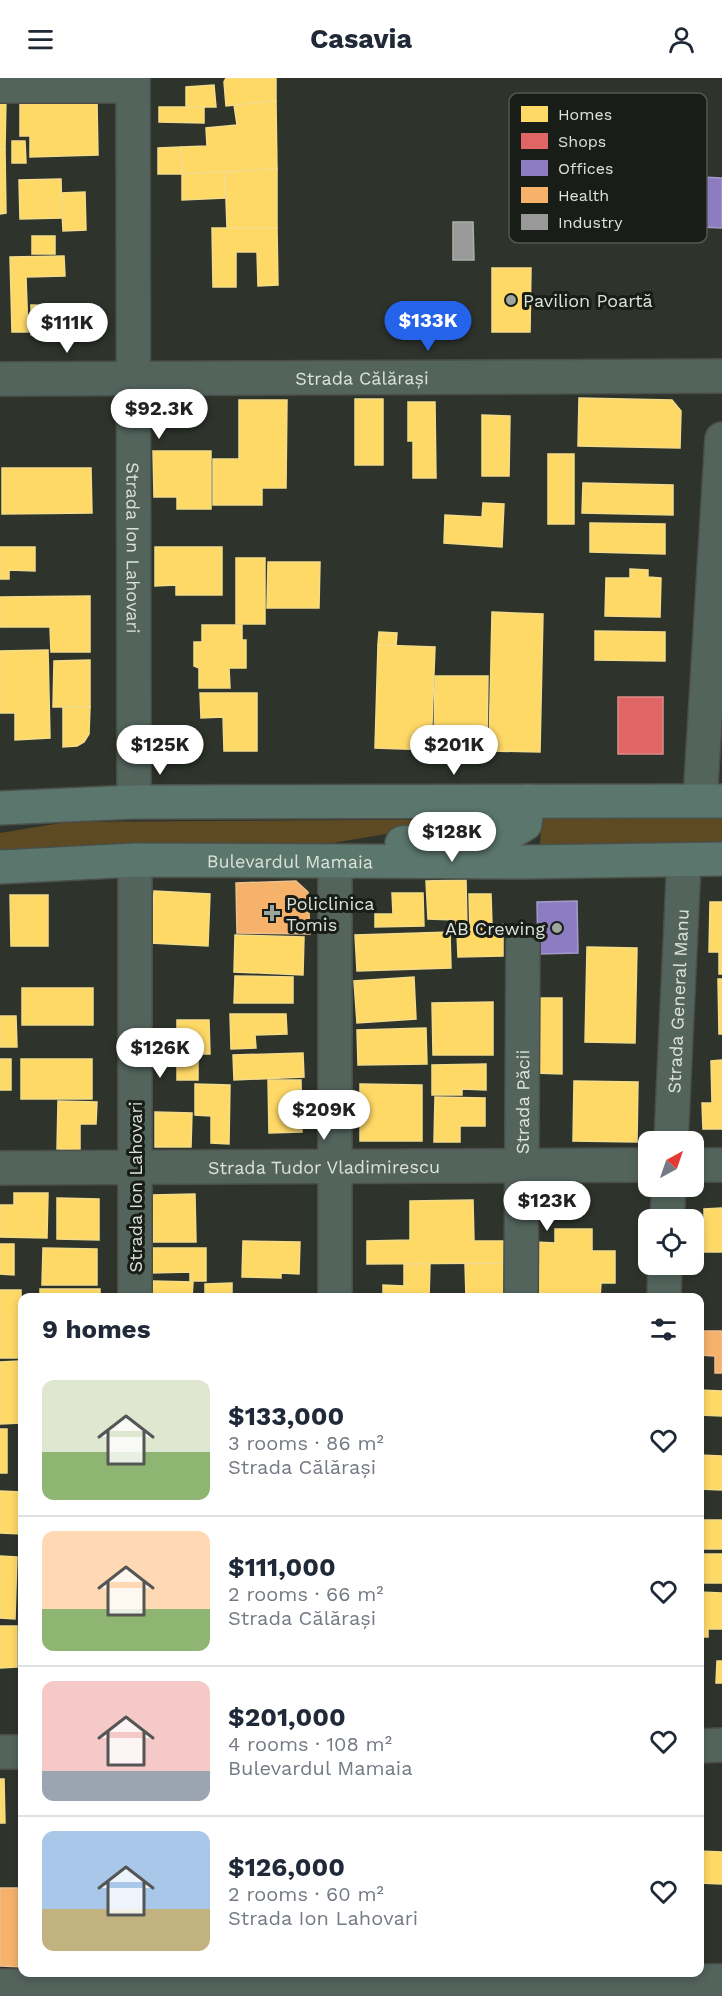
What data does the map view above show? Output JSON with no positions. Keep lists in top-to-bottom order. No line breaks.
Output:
{"streets":{"main road":["Bulevardul Mamaia"],"street":["Strada Călărași","Strada Ion Lahovari","Strada General Manu","Strada Păcii","Strada Tudor Vladimirescu"]},"crossings":[["Strada Călărași","Strada Ion Lahovari"],["Strada Ion Lahovari","Bulevardul Mamaia"],["Strada Ion Lahovari","Strada Tudor Vladimirescu"],["Bulevardul Mamaia","Strada General Manu"],["Strada Păcii","Strada Tudor Vladimirescu"]],"places":{"other":["Pavilion Poartă","AB Crewing"],"health":["Policlinica Tomis"]},"legend":["Homes","Shops","Offices","Health","Industry"],"north":"top right","page":{"header":"Casavia","price":["$133K","$111K","$92.3K","$125K","$201K","$128K","$126K","$209K","$123K"],"heading":"9 homes","list":[{"name":"$133,000","note":"3 rooms · 86 m² · Strada Călărași"},{"name":"$111,000","note":"2 rooms · 66 m² · Strada Călărași"},{"name":"$201,000","note":"4 rooms · 108 m² · Bulevardul Mamaia"},{"name":"$126,000","note":"2 rooms · 60 m² · Strada Ion Lahovari"}]}}
